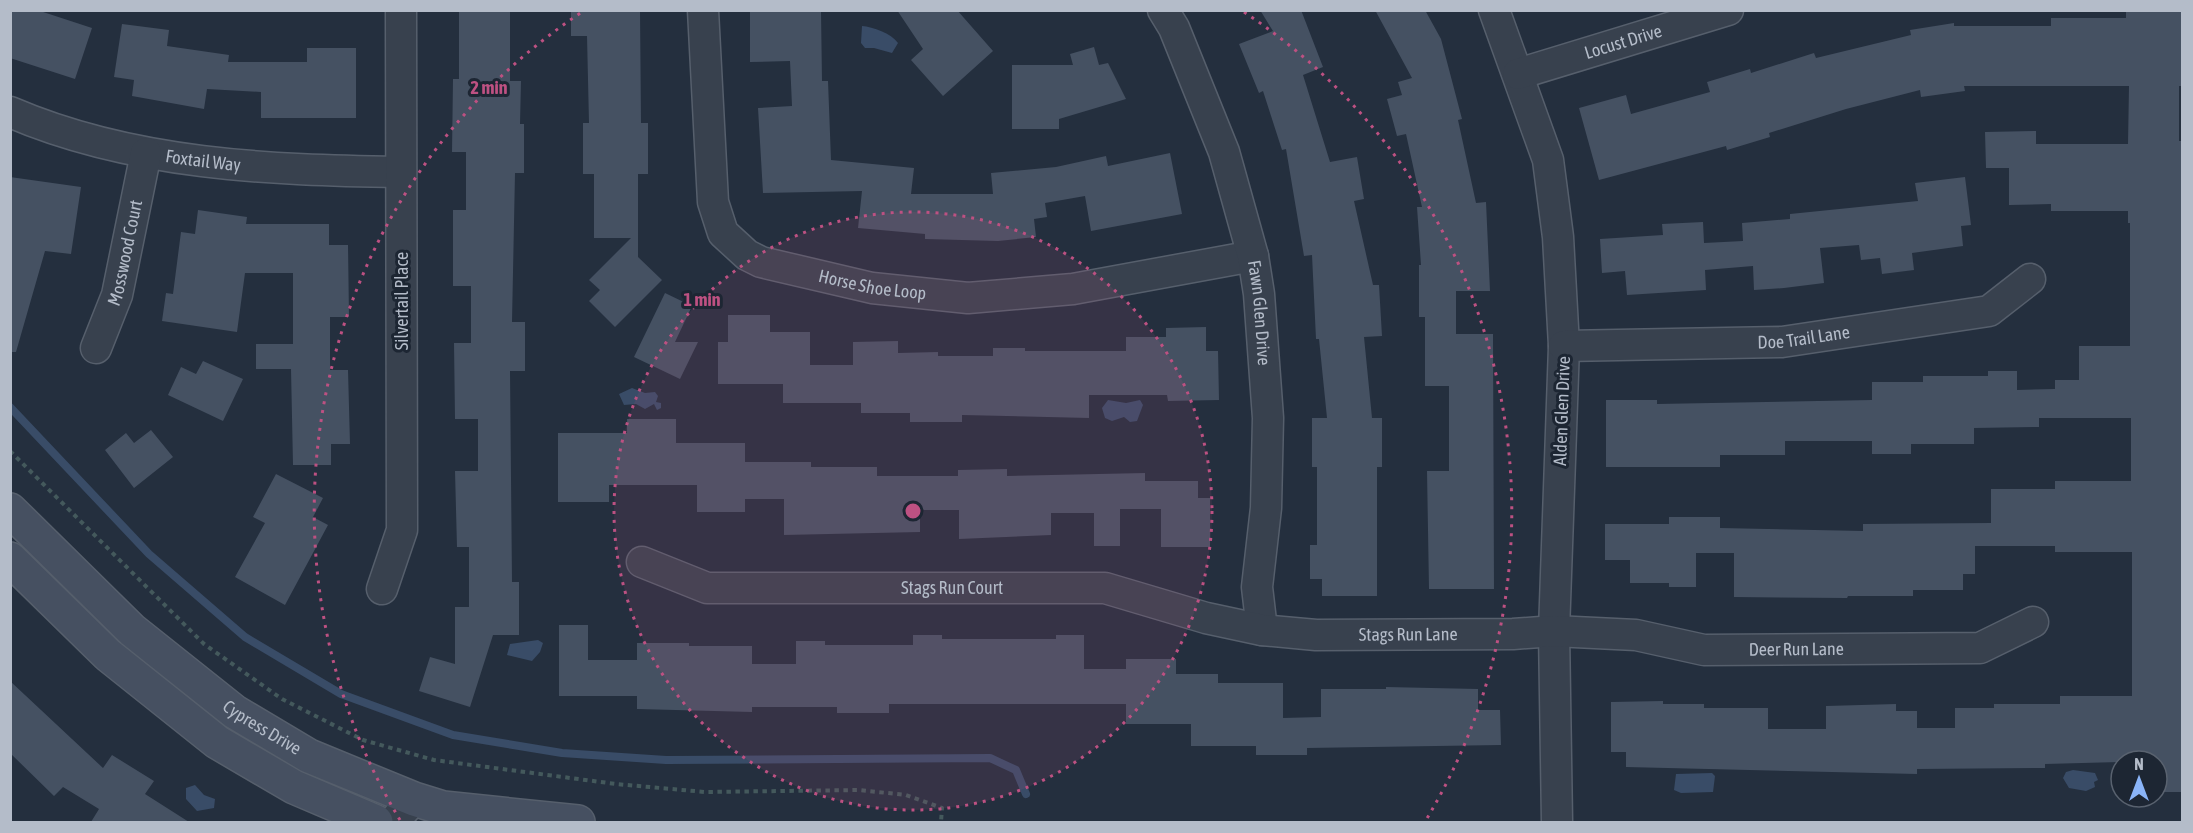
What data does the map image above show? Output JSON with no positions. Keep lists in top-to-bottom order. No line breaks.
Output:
{"streets":{"street":["Locust Drive","Foxtail Way","Mosswood Court","Horse Shoe Loop","Silvertail Place","Fawn Glen Drive","Doe Trail Lane","Alden Glen Drive","Stags Run Court","Stags Run Lane","Deer Run Lane","Cypress Drive"]},"crossings":[["Locust Drive","Alden Glen Drive"],["Foxtail Way","Mosswood Court"],["Foxtail Way","Silvertail Place"],["Horse Shoe Loop","Fawn Glen Drive"],["Fawn Glen Drive","Stags Run Court"],["Fawn Glen Drive","Stags Run Lane"],["Doe Trail Lane","Alden Glen Drive"],["Alden Glen Drive","Stags Run Lane"],["Alden Glen Drive","Deer Run Lane"],["Stags Run Court","Stags Run Lane"],["Stags Run Lane","Deer Run Lane"]],"north":"top","rings":["2 min","1 min"]}
